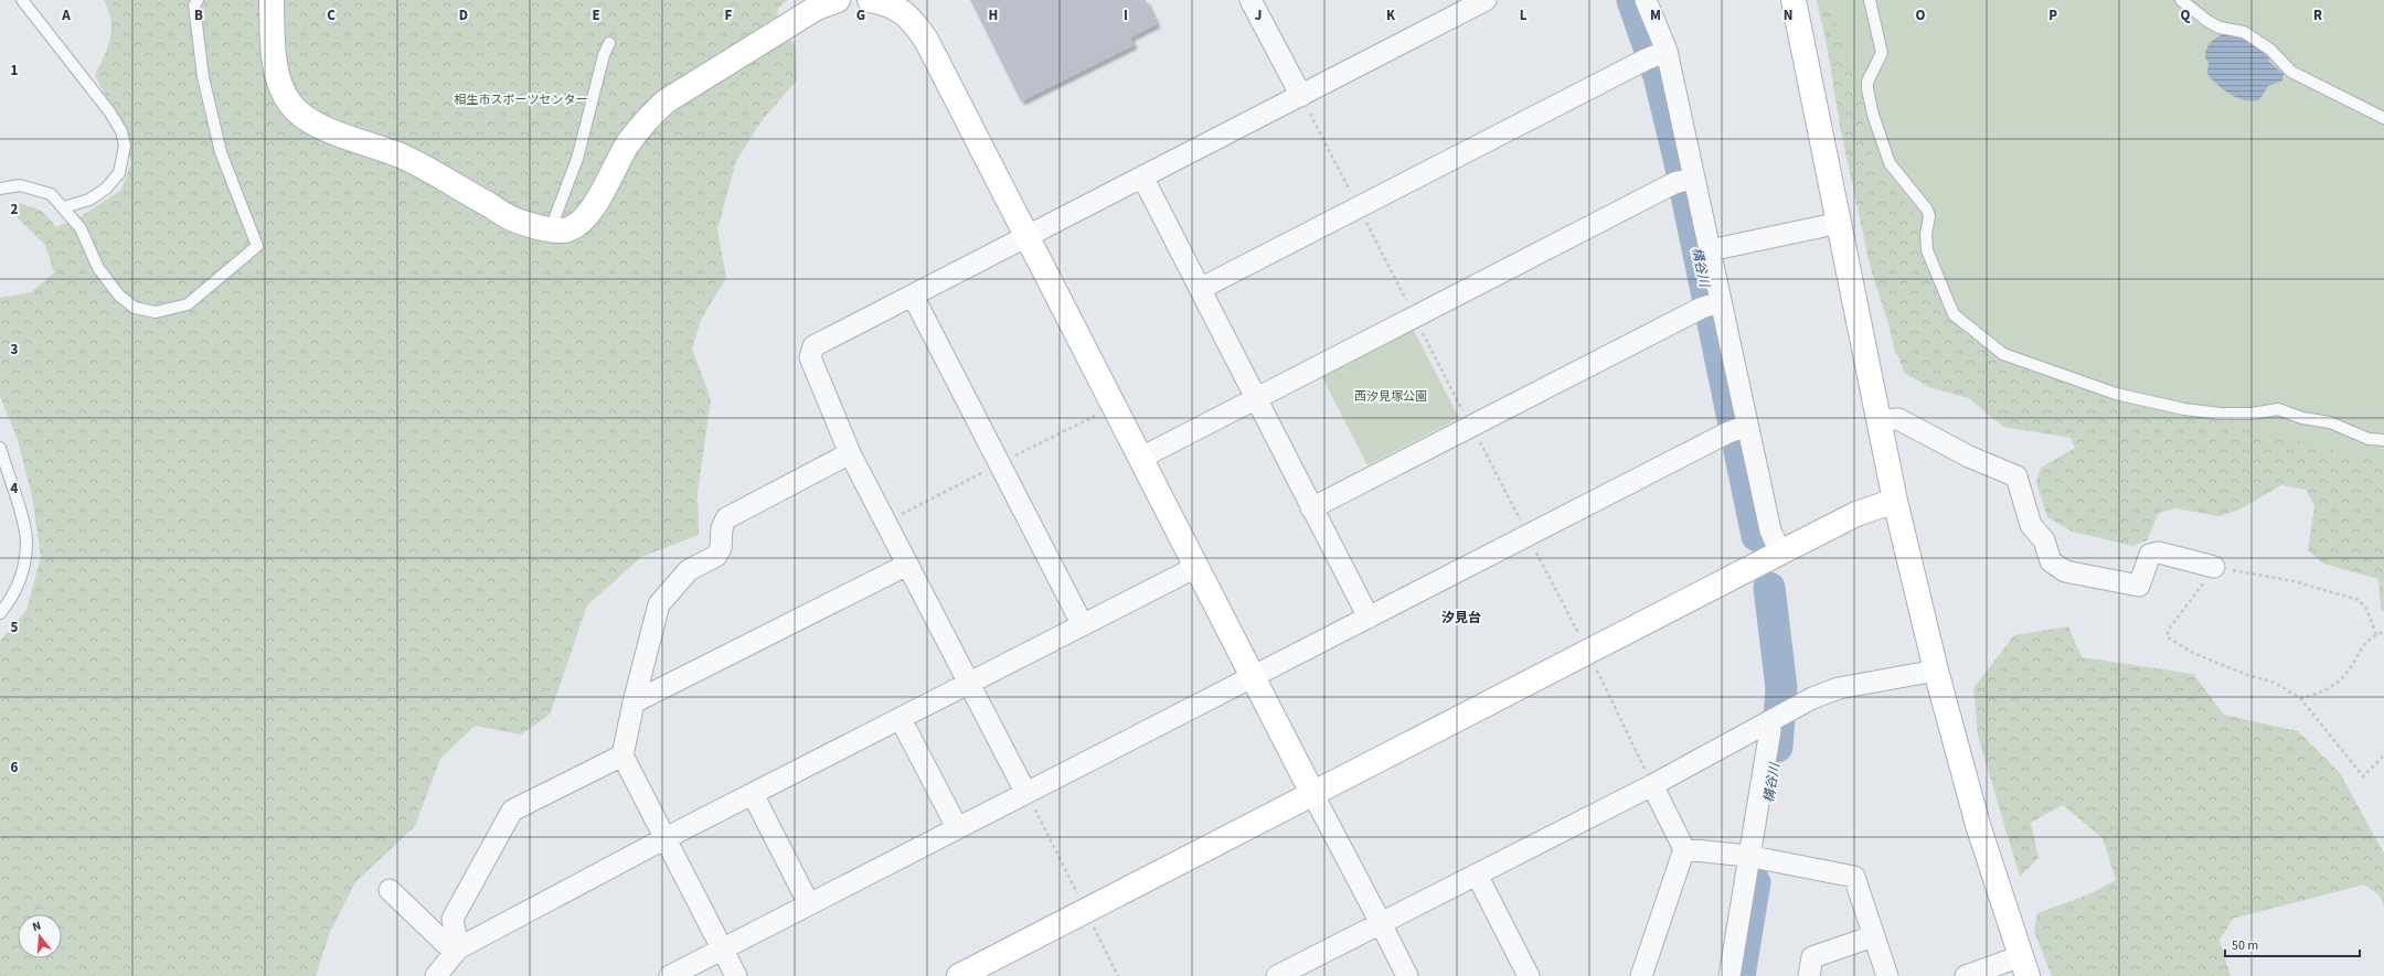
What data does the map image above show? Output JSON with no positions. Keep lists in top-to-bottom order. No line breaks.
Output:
{"districts":["汐見台"],"water":["構谷川"],"parks":["相生市スポーツセンター","西汐見塚公園"],"scale_bar":"50 m","north":"top","grid":{"columns":["A","B","C","D","E","F","G","H","I","J","K","L","M","N","O","P","Q","R"],"rows":["1","2","3","4","5","6"]}}
